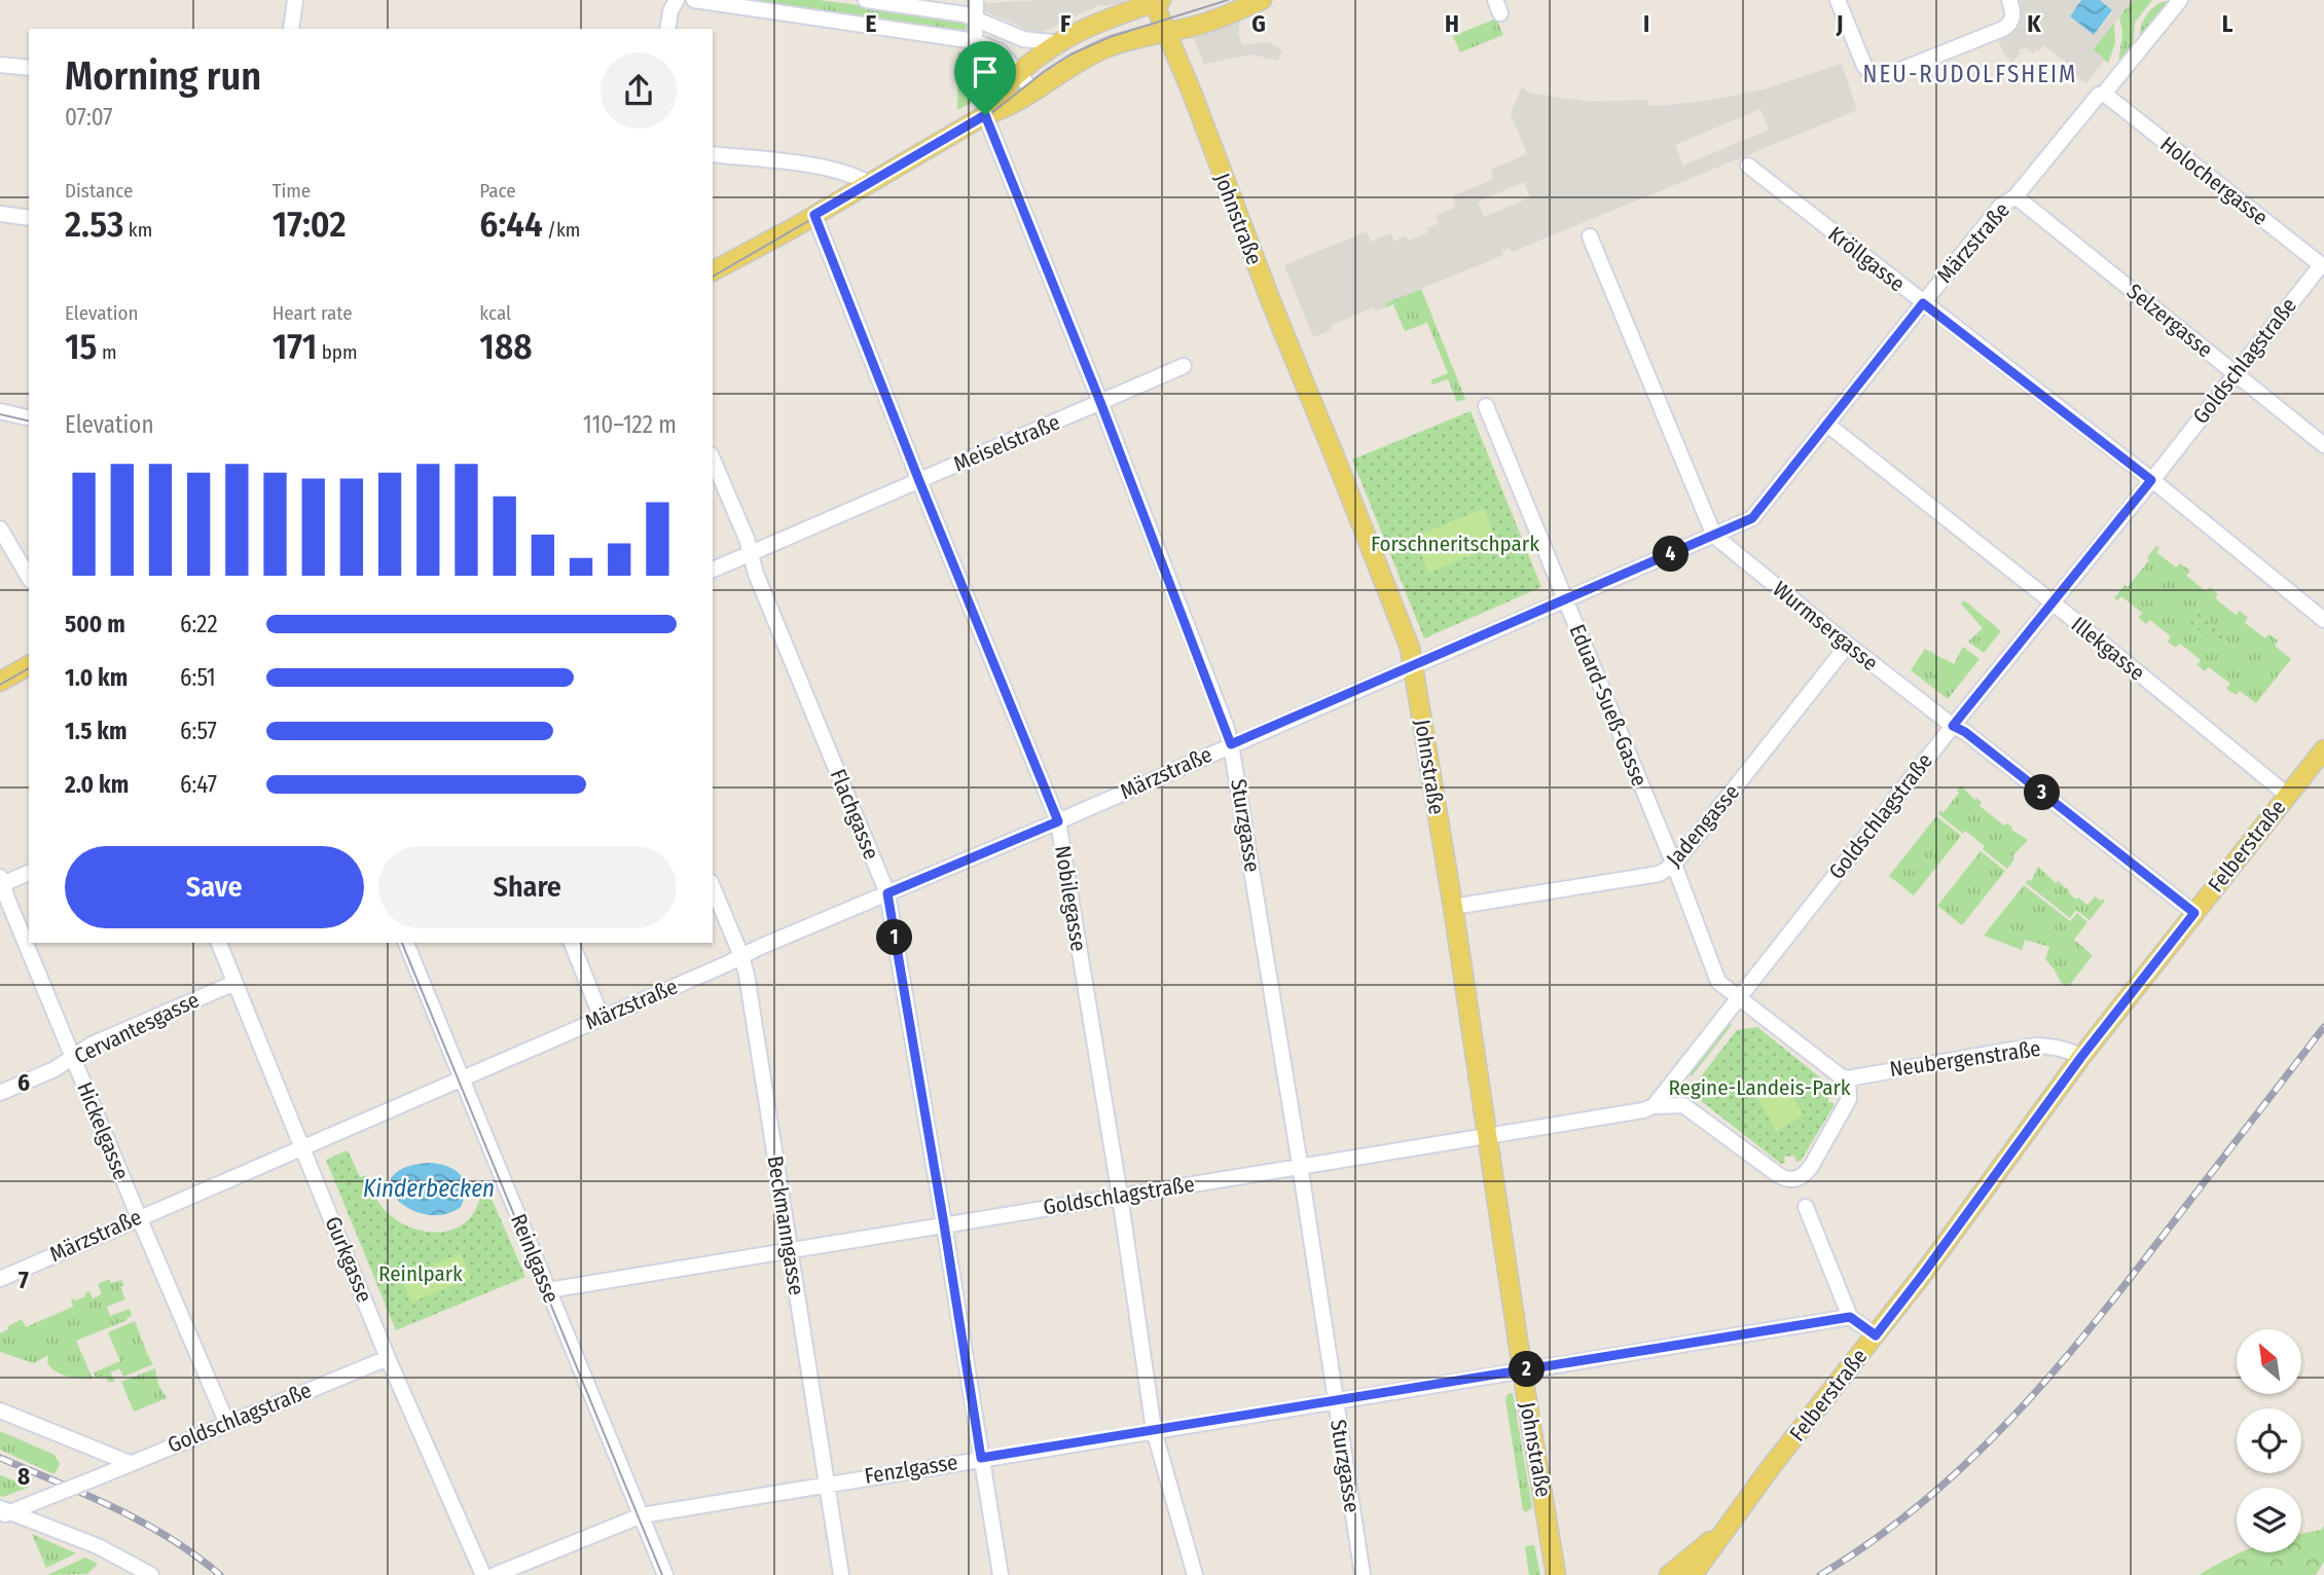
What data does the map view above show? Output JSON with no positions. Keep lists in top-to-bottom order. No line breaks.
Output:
{"streets":{"main road":["Johnstraße","Felberstraße"],"street":["Holochergasse","Märzstraße","Kröllgasse","Selzergasse","Goldschlagstraße","Meiselstraße","Wurmsergasse","Illekgasse","Eduard-Sueß-Gasse","Flachgasse","Sturzgasse","Jadengasse","Nobilegasse","Cervantesgasse","Neubergenstraße","Hickelgasse","Beckmanngasse","Reinlgasse","Gurkgasse","Fenzlgasse"]},"crossings":[["Holochergasse","Märzstraße"],["Holochergasse","Goldschlagstraße"],["Johnstraße","Märzstraße"],["Johnstraße","Goldschlagstraße"],["Johnstraße","Jadengasse"],["Johnstraße","Fenzlgasse"],["Märzstraße","Kröllgasse"],["Märzstraße","Selzergasse"],["Märzstraße","Wurmsergasse"],["Märzstraße","Illekgasse"],["Märzstraße","Eduard-Sueß-Gasse"],["Märzstraße","Flachgasse"],["Märzstraße","Sturzgasse"],["Märzstraße","Nobilegasse"],["Märzstraße","Hickelgasse"],["Märzstraße","Beckmanngasse"],["Märzstraße","Reinlgasse"],["Märzstraße","Gurkgasse"],["Kröllgasse","Goldschlagstraße"],["Selzergasse","Goldschlagstraße"],["Goldschlagstraße","Wurmsergasse"],["Goldschlagstraße","Illekgasse"],["Goldschlagstraße","Eduard-Sueß-Gasse"],["Goldschlagstraße","Flachgasse"],["Goldschlagstraße","Sturzgasse"],["Goldschlagstraße","Nobilegasse"],["Goldschlagstraße","Neubergenstraße"],["Goldschlagstraße","Hickelgasse"],["Goldschlagstraße","Beckmanngasse"],["Goldschlagstraße","Reinlgasse"],["Goldschlagstraße","Gurkgasse"],["Meiselstraße","Flachgasse"],["Meiselstraße","Sturzgasse"],["Meiselstraße","Nobilegasse"],["Wurmsergasse","Jadengasse"],["Wurmsergasse","Felberstraße"],["Illekgasse","Felberstraße"],["Eduard-Sueß-Gasse","Jadengasse"],["Eduard-Sueß-Gasse","Neubergenstraße"],["Flachgasse","Fenzlgasse"],["Sturzgasse","Fenzlgasse"],["Felberstraße","Neubergenstraße"],["Nobilegasse","Fenzlgasse"],["Cervantesgasse","Hickelgasse"],["Cervantesgasse","Gurkgasse"],["Beckmanngasse","Fenzlgasse"],["Reinlgasse","Fenzlgasse"]],"districts":["NEU-RUDOLFSHEIM"],"water":["Kinderbecken"],"parks":["Forschneritschpark","Regine-Landeis-Park","Reinlpark"],"north":"top left","page":{"heading":["Morning run","07:07"],"stats":[["Distance","2.53 km"],["Time","17:02"],["Pace","6:44 /km"],["Elevation","15 m"],["Heart rate","171 bpm"],["kcal","188"]],"chart":["Elevation","110–122 m"],"pins":["4","3","1","2"],"list":[{"name":"500 m","note":"6:22"},{"name":"1.0 km","note":"6:51"},{"name":"1.5 km","note":"6:57"},{"name":"2.0 km","note":"6:47"}],"buttons":["Save","Share"]},"grid":{"columns":["E","F","G","H","I","J","K","L"],"rows":["6","7","8"]}}
